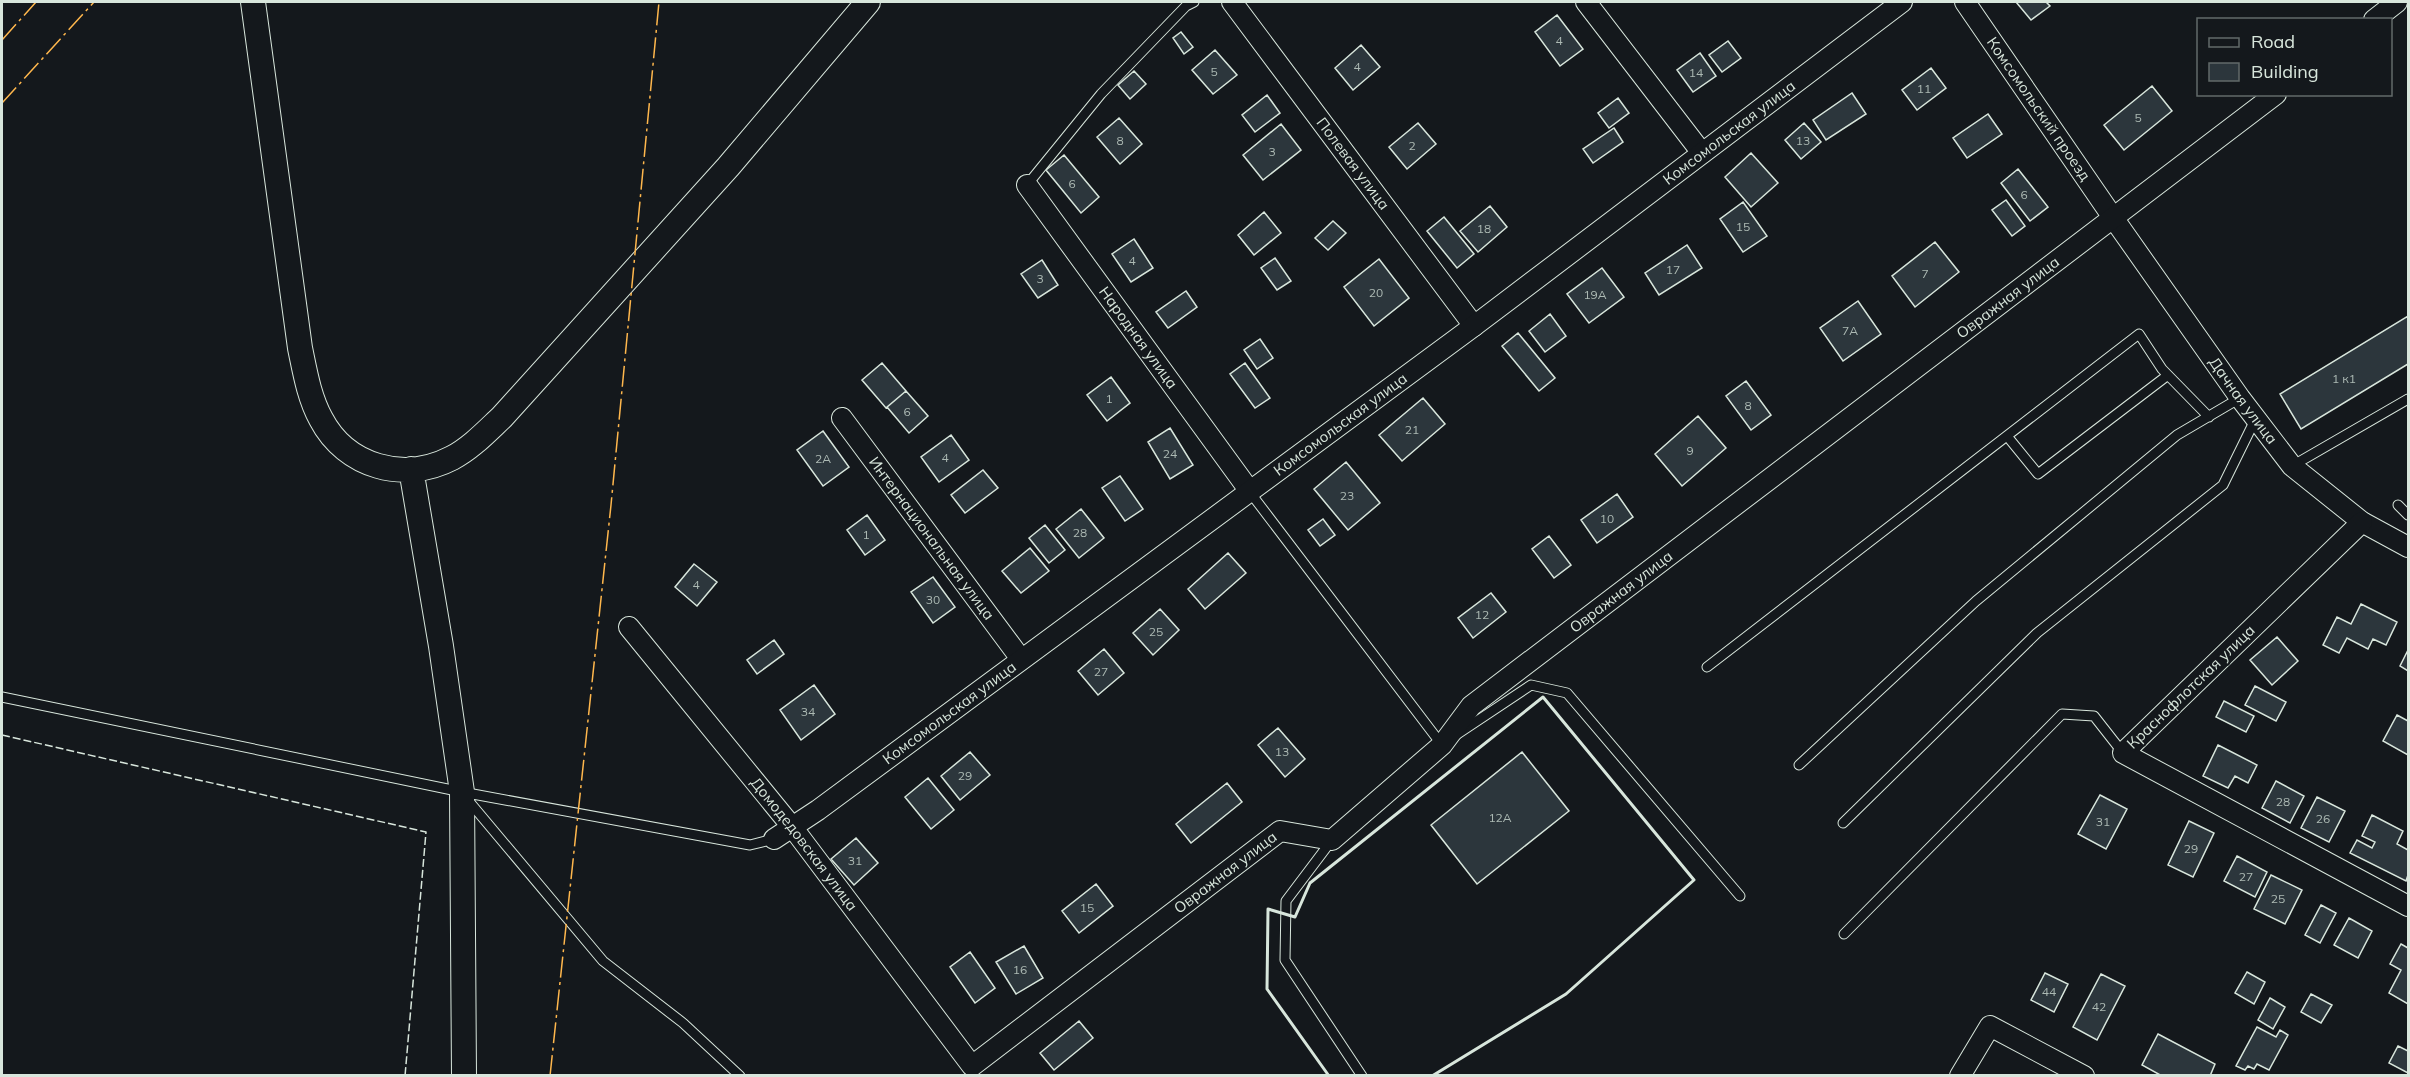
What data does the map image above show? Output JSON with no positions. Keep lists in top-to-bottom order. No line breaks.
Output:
{"streets":{"street":["Комсомольский проезд","Комсомольская улица","Полевая улица","Овражная улица","Народная улица","Дачная улица","Интернациональная улица","Краснофлотская улица","Домодедовская улица"]},"crossings":[["Комсомольский проезд","Овражная улица"],["Комсомольский проезд","Дачная улица"],["Комсомольская улица","Полевая улица"],["Комсомольская улица","Народная улица"],["Комсомольская улица","Интернациональная улица"],["Комсомольская улица","Домодедовская улица"],["Овражная улица","Дачная улица"],["Овражная улица","Домодедовская улица"],["Дачная улица","Краснофлотская улица"]],"house_numbers":["4","4","5","14","11","5","8","13","2","3","6","6","15","18","4","17","7","3","20","19А","7А","1 к1","1","8","6","21","9","24","4","2А","23","10","28","1","4","30","12","25","27","34","13","29","28","12А","26","31","29","31","27","25","15","16","44","42"],"legend":["Road","Building"]}
